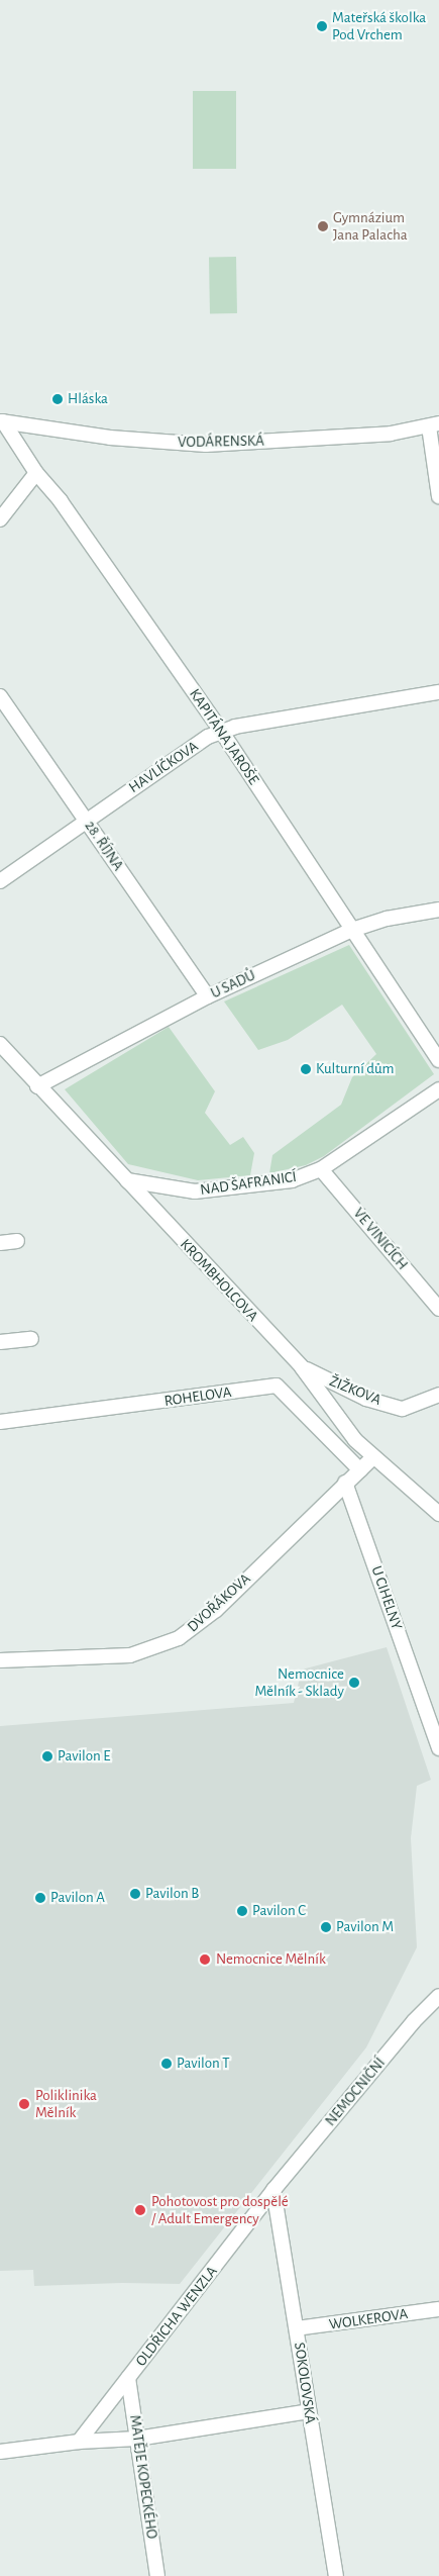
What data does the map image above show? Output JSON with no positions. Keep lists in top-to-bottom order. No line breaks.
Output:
{"streets":{"street":["VODÁRENSKÁ","KAPITÁNA JAROŠE","HAVLÍČKOVA","28. ŘÍJNA","U SADŮ","NAD ŠAFRANICÍ","VE VINICÍCH","KROMBHOLCOVA","ŽIŽKOVA","ROHELOVA","U CIHELNY","DVOŘÁKOVA","NEMOCNIČNÍ","OLDŘICHA WENZLA","WOLKEROVA","SOKOLOVSKÁ","MATĚJE KOPECKÉHO"]},"crossings":[["VODÁRENSKÁ","KAPITÁNA JAROŠE"],["KAPITÁNA JAROŠE","HAVLÍČKOVA"],["KAPITÁNA JAROŠE","U SADŮ"],["HAVLÍČKOVA","28. ŘÍJNA"],["28. ŘÍJNA","U SADŮ"],["U SADŮ","KROMBHOLCOVA"],["NAD ŠAFRANICÍ","VE VINICÍCH"],["NAD ŠAFRANICÍ","KROMBHOLCOVA"],["KROMBHOLCOVA","ŽIŽKOVA"],["U CIHELNY","DVOŘÁKOVA"],["NEMOCNIČNÍ","OLDŘICHA WENZLA"],["NEMOCNIČNÍ","SOKOLOVSKÁ"],["OLDŘICHA WENZLA","SOKOLOVSKÁ"],["OLDŘICHA WENZLA","MATĚJE KOPECKÉHO"],["WOLKEROVA","SOKOLOVSKÁ"]],"places":["Mateřská školka Pod Vrchem","Gymnázium Jana Palacha","Hláska","Kulturní dům","Nemocnice Mělník - Sklady","Pavilon E","Pavilon B","Pavilon A","Pavilon C","Pavilon M","Nemocnice Mělník","Pavilon T","Poliklinika Mělník","Pohotovost pro dospělé / Adult Emergency"]}
